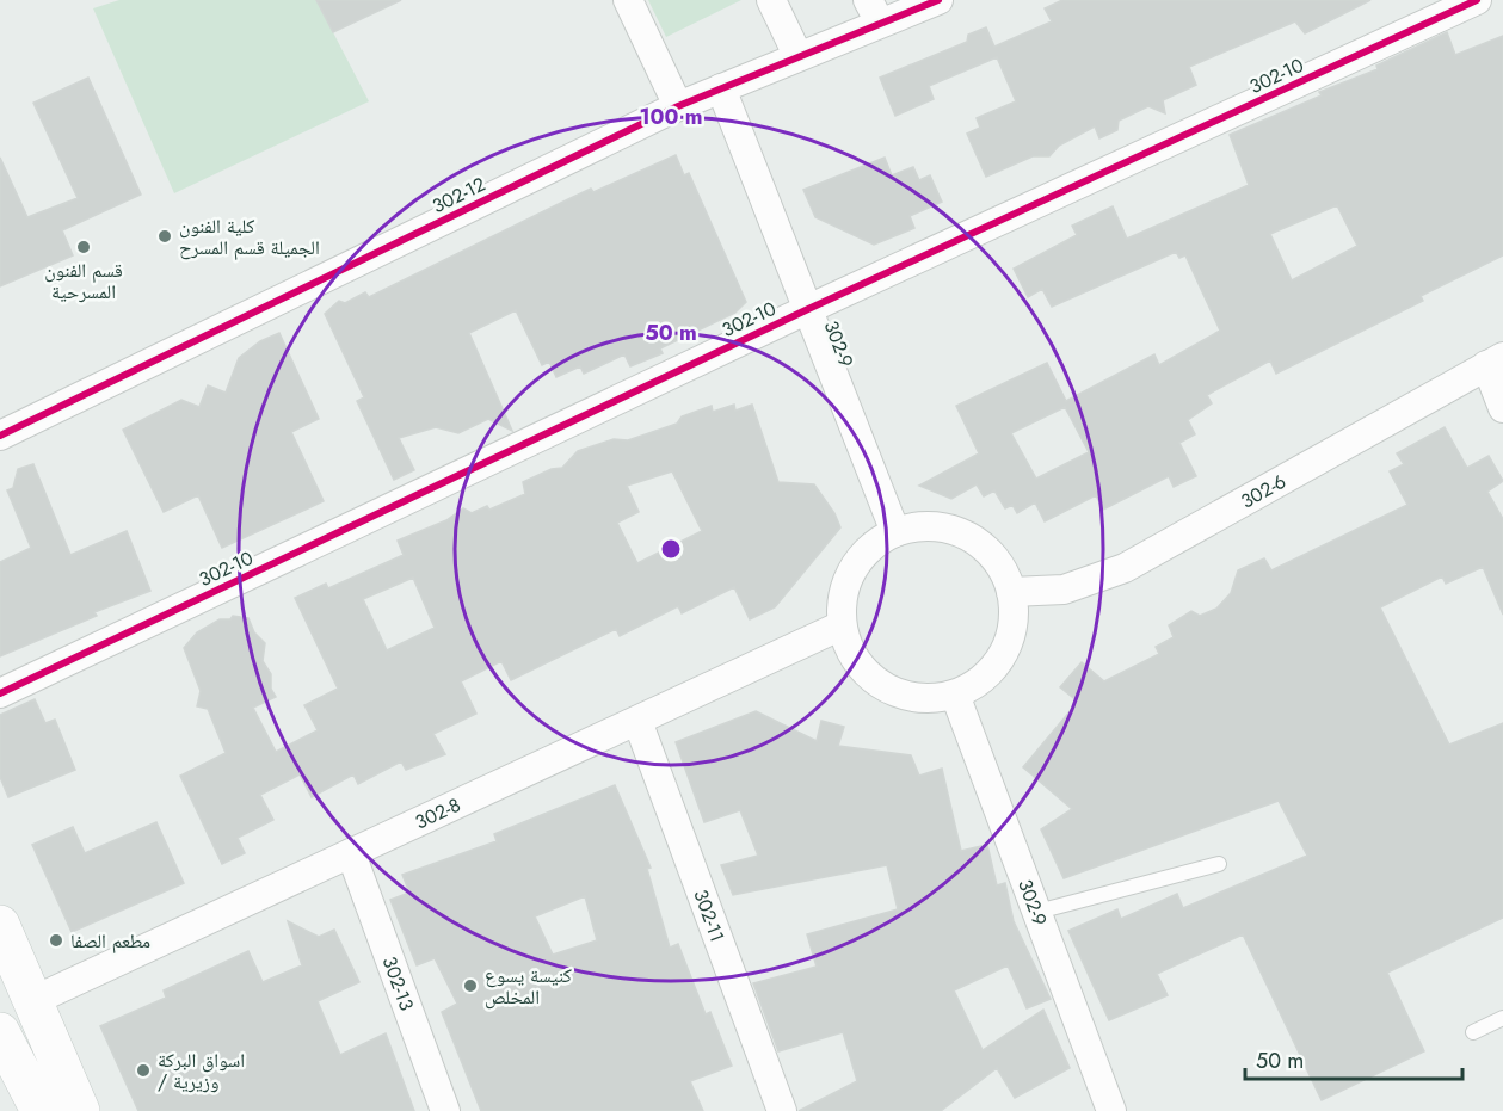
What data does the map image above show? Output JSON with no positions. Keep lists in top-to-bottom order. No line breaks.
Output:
{"streets":{"street":["302-10","302-12","302-9","302-6","302-8","302-11","302-13"]},"crossings":[["302-10","302-9"],["302-12","302-9"],["302-9","302-6"],["302-9","302-8"],["302-6","302-8"],["302-8","302-11"],["302-8","302-13"]],"places":["كلية الفنون الجميلة قسم المسرح","قسم الفنون المسرحية","مطعم الصفا","كنيسة يسوع المخلص","اسواق البركة / وزيرية"],"scale_bar":"50 m","rings":["100 m","50 m"]}
